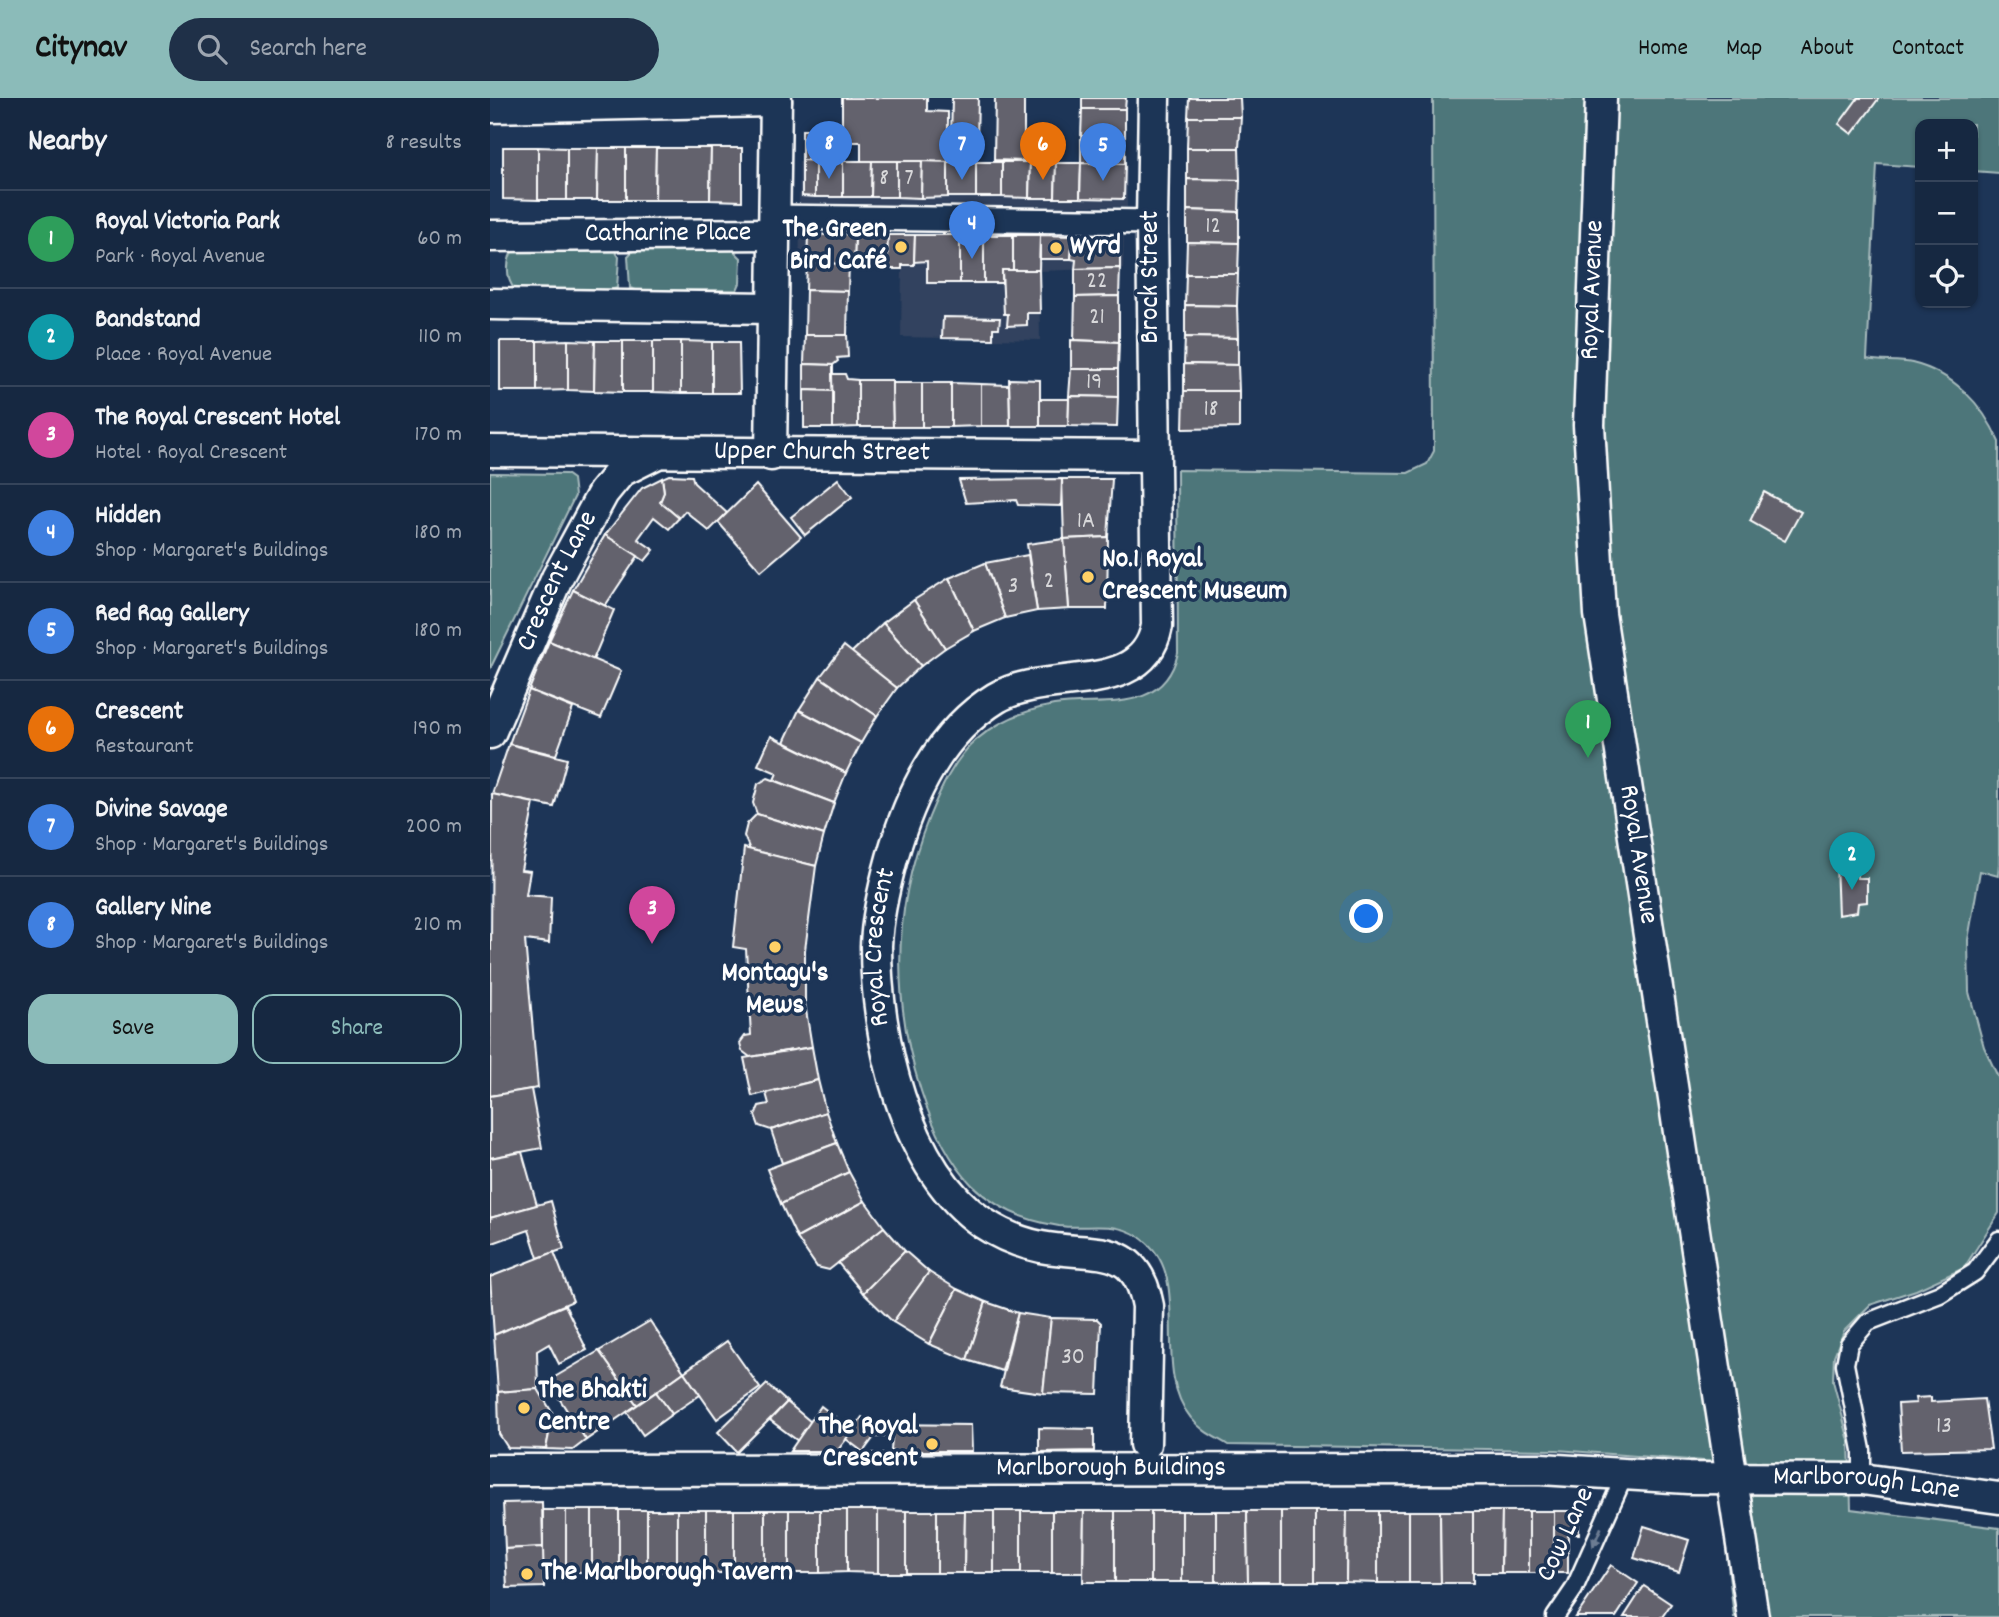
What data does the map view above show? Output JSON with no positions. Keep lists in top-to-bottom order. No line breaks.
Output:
{"streets":{"street":["Catharine Place","Brock Street","Royal Avenue","Upper Church Street","Crescent Lane","Royal Crescent","Marlborough Buildings","Marlborough Lane"],"lane":["Cow Lane"]},"crossings":[["Catharine Place","Upper Church Street"],["Brock Street","Upper Church Street"],["Brock Street","Royal Crescent"],["Royal Avenue","Marlborough Buildings"],["Royal Avenue","Marlborough Lane"],["Upper Church Street","Crescent Lane"],["Upper Church Street","Royal Crescent"],["Marlborough Buildings","Marlborough Lane"],["Marlborough Buildings","Cow Lane"]],"one_way":["Cow Lane"],"places":["The Green Bird Café","Wyrd","No.1 Royal Crescent Museum","Montagu's Mews","The Bhakti Centre","The Royal Crescent","The Marlborough Tavern"],"house_numbers":["8","7","12","22","21","19","18","1A","2","3","30","13"],"page":{"header":"Citynav","search":"Search here","nav":["Home","Map","About","Contact"],"heading":["Nearby","8 results"],"map_buttons":["+","−"],"pins":["8","6","7","5","4","1","2","3"],"list":[{"mark":"1","name":"Royal Victoria Park","note":"Park · Royal Avenue","value":"60 m"},{"mark":"2","name":"Bandstand","note":"Place · Royal Avenue","value":"110 m"},{"mark":"3","name":"The Royal Crescent Hotel","note":"Hotel · Royal Crescent","value":"170 m"},{"mark":"4","name":"Hidden","note":"Shop · Margaret's Buildings","value":"180 m"},{"mark":"5","name":"Red Rag Gallery","note":"Shop · Margaret's Buildings","value":"180 m"},{"mark":"6","name":"Crescent","note":"Restaurant","value":"190 m"},{"mark":"7","name":"Divine Savage","note":"Shop · Margaret's Buildings","value":"200 m"},{"mark":"8","name":"Gallery Nine","note":"Shop · Margaret's Buildings","value":"210 m"}],"buttons":["Save","Share"]}}
